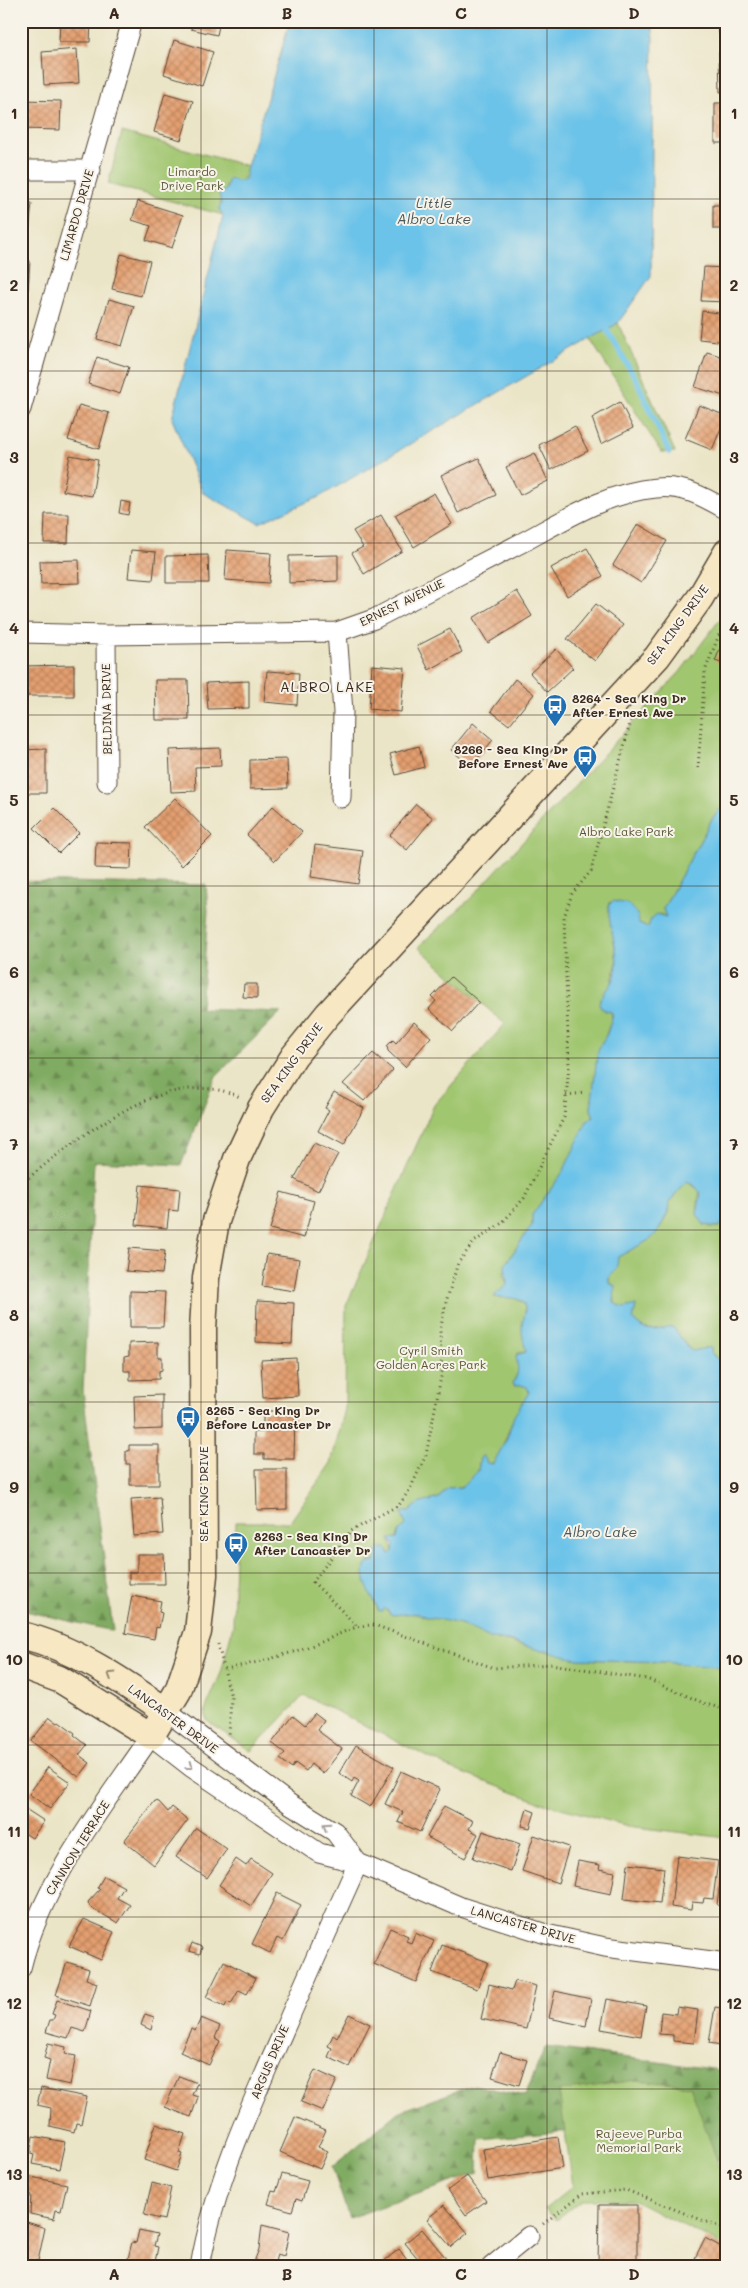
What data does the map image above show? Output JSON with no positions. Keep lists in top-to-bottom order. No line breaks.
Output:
{"streets":{"street":["LIMARDO DRIVE","ERNEST AVENUE","SEA KING DRIVE","BELDINA DRIVE","LANCASTER DRIVE","CANNON TERRACE","ARGUS DRIVE"]},"crossings":[["ERNEST AVENUE","BELDINA DRIVE"],["SEA KING DRIVE","LANCASTER DRIVE"],["SEA KING DRIVE","CANNON TERRACE"],["LANCASTER DRIVE","CANNON TERRACE"],["LANCASTER DRIVE","ARGUS DRIVE"]],"districts":["ALBRO LAKE"],"water":["Little Albro Lake","Albro Lake"],"parks":["Limardo Drive Park","Albro Lake Park","Cyril Smith Golden Acres Park","Rajeeve Purba Memorial Park"],"places":{"bus stop":["8264 - Sea King Dr After Ernest Ave","8266 - Sea King Dr Before Ernest Ave","8265 - Sea King Dr Before Lancaster Dr","8263 - Sea King Dr After Lancaster Dr"]},"grid":{"columns":["A","B","C","D"],"rows":["1","2","3","4","5","6","7","8","9","10","11","12","13"]}}
